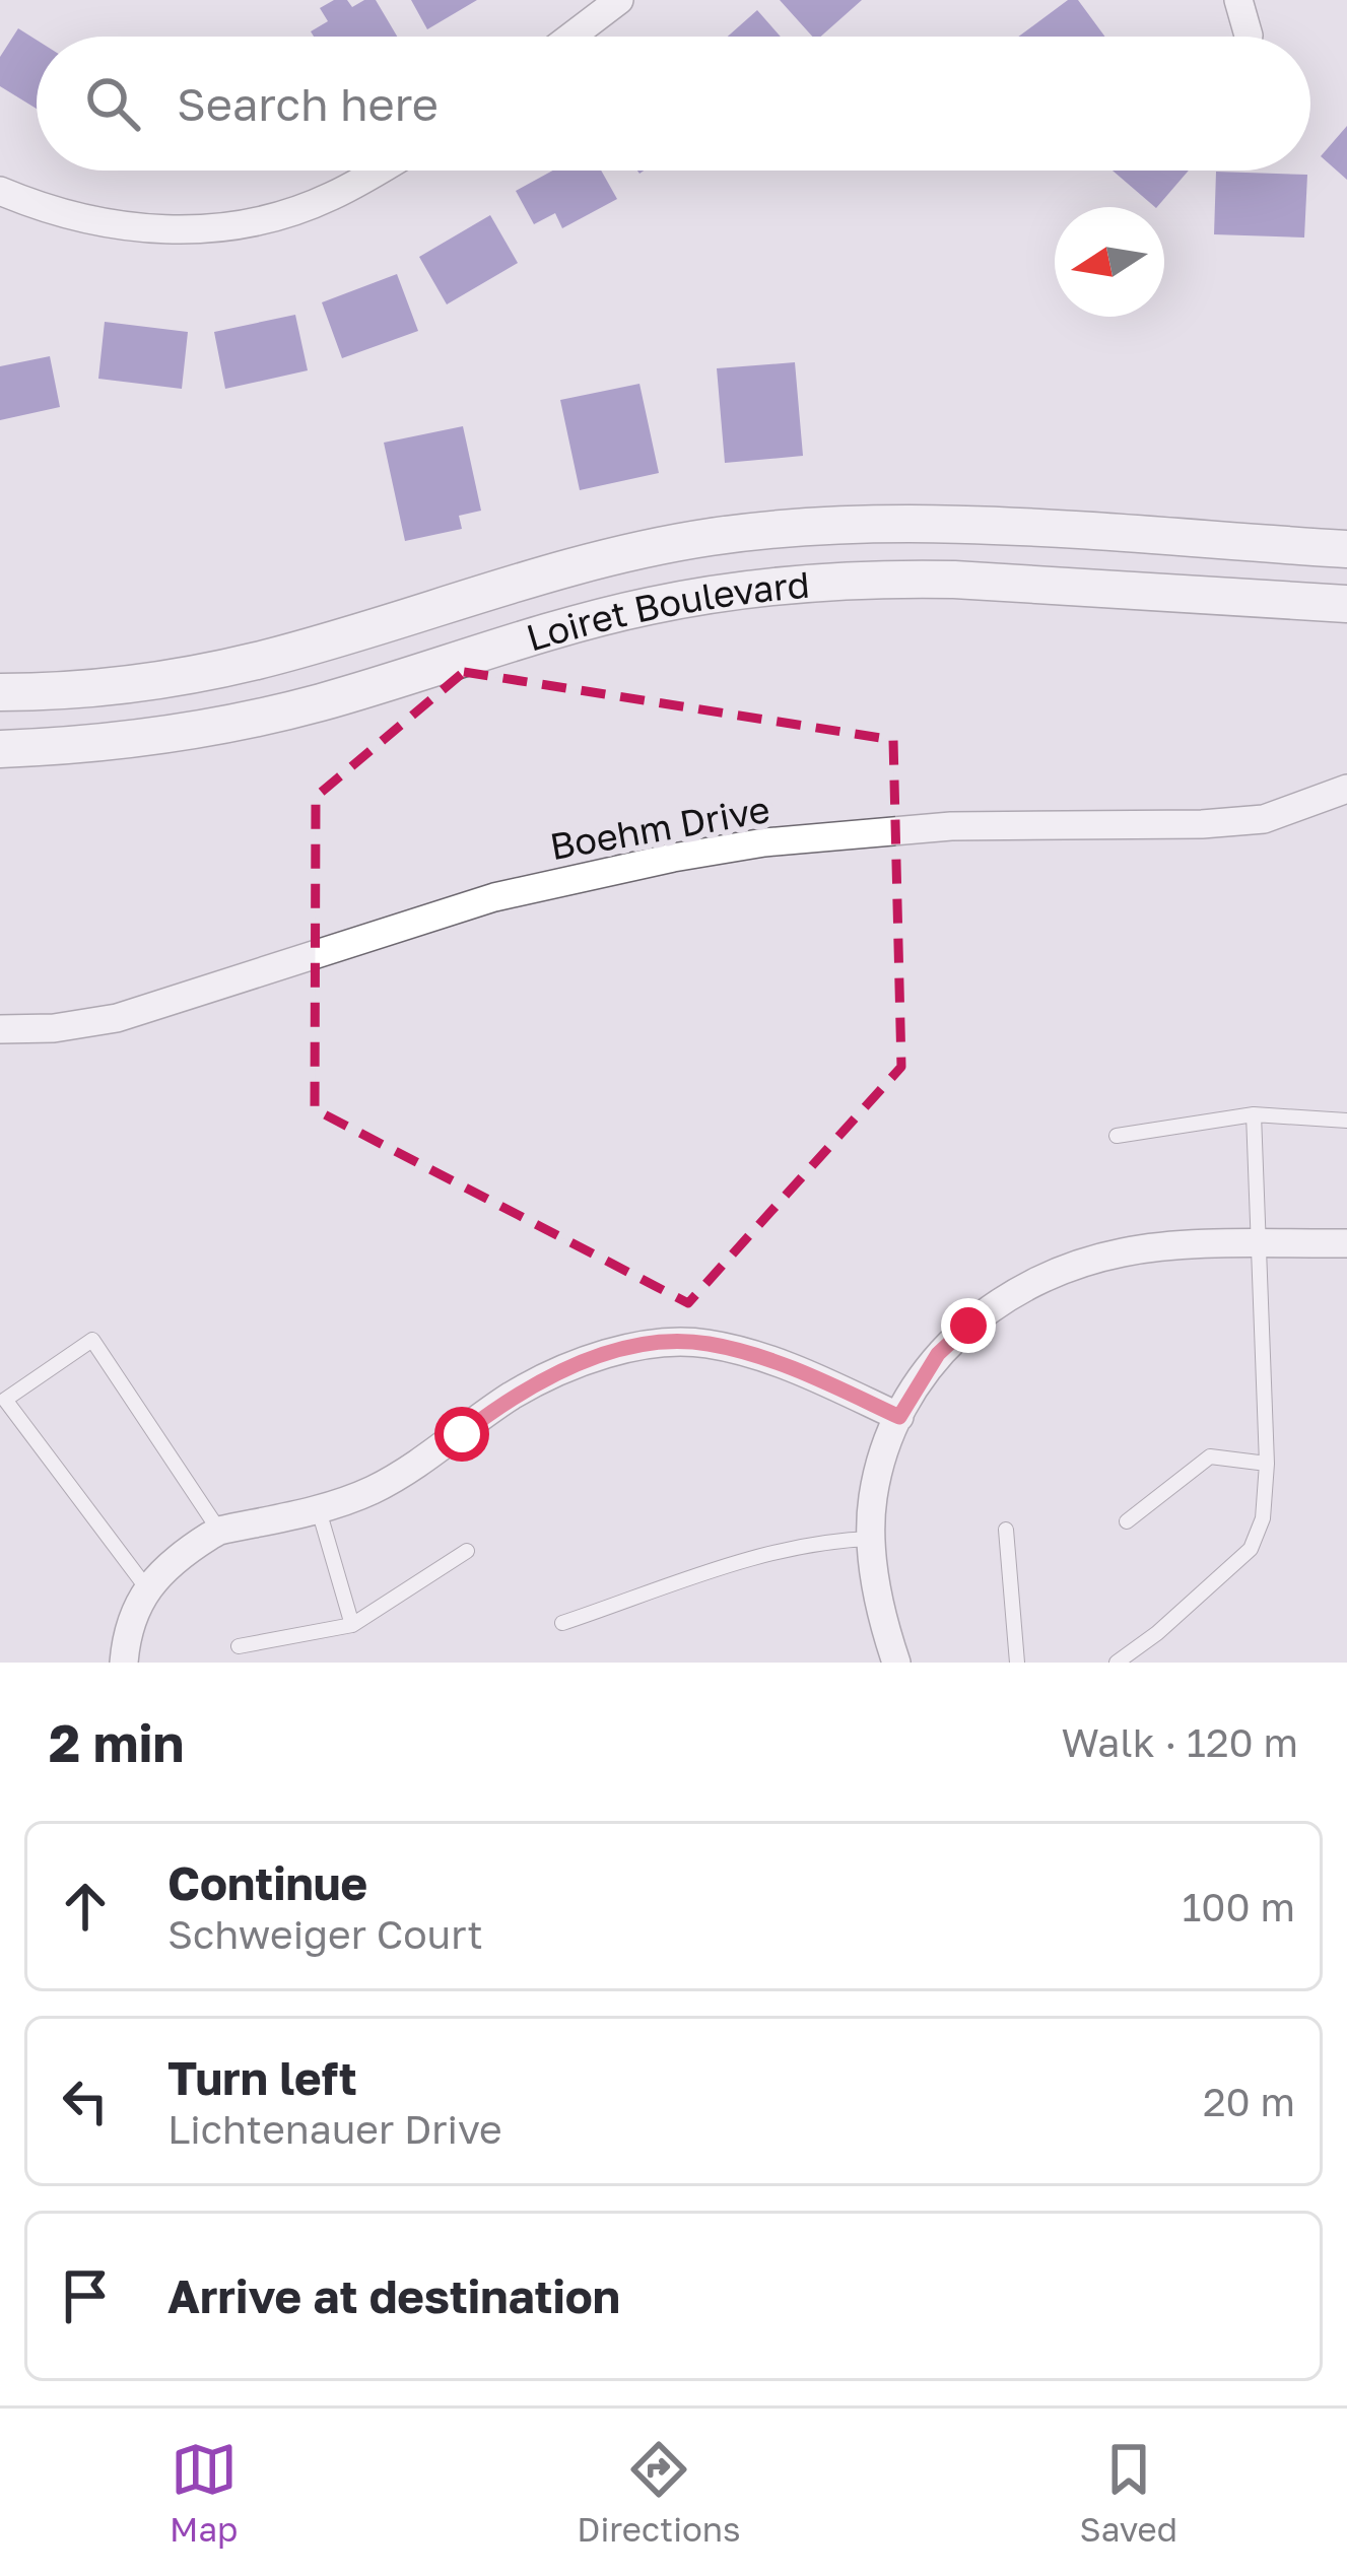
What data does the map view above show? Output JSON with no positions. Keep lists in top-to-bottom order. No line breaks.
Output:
{"streets":{"street":["Loiret Boulevard","Boehm Drive"]},"north":"left","page":{"search":"Search here","heading":["2 min","Walk · 120 m"],"list":[["Continue","Schweiger Court","100 m"],["Turn left","Lichtenauer Drive","20 m"],"Arrive at destination"],"nav":["Map","Directions","Saved"]}}
